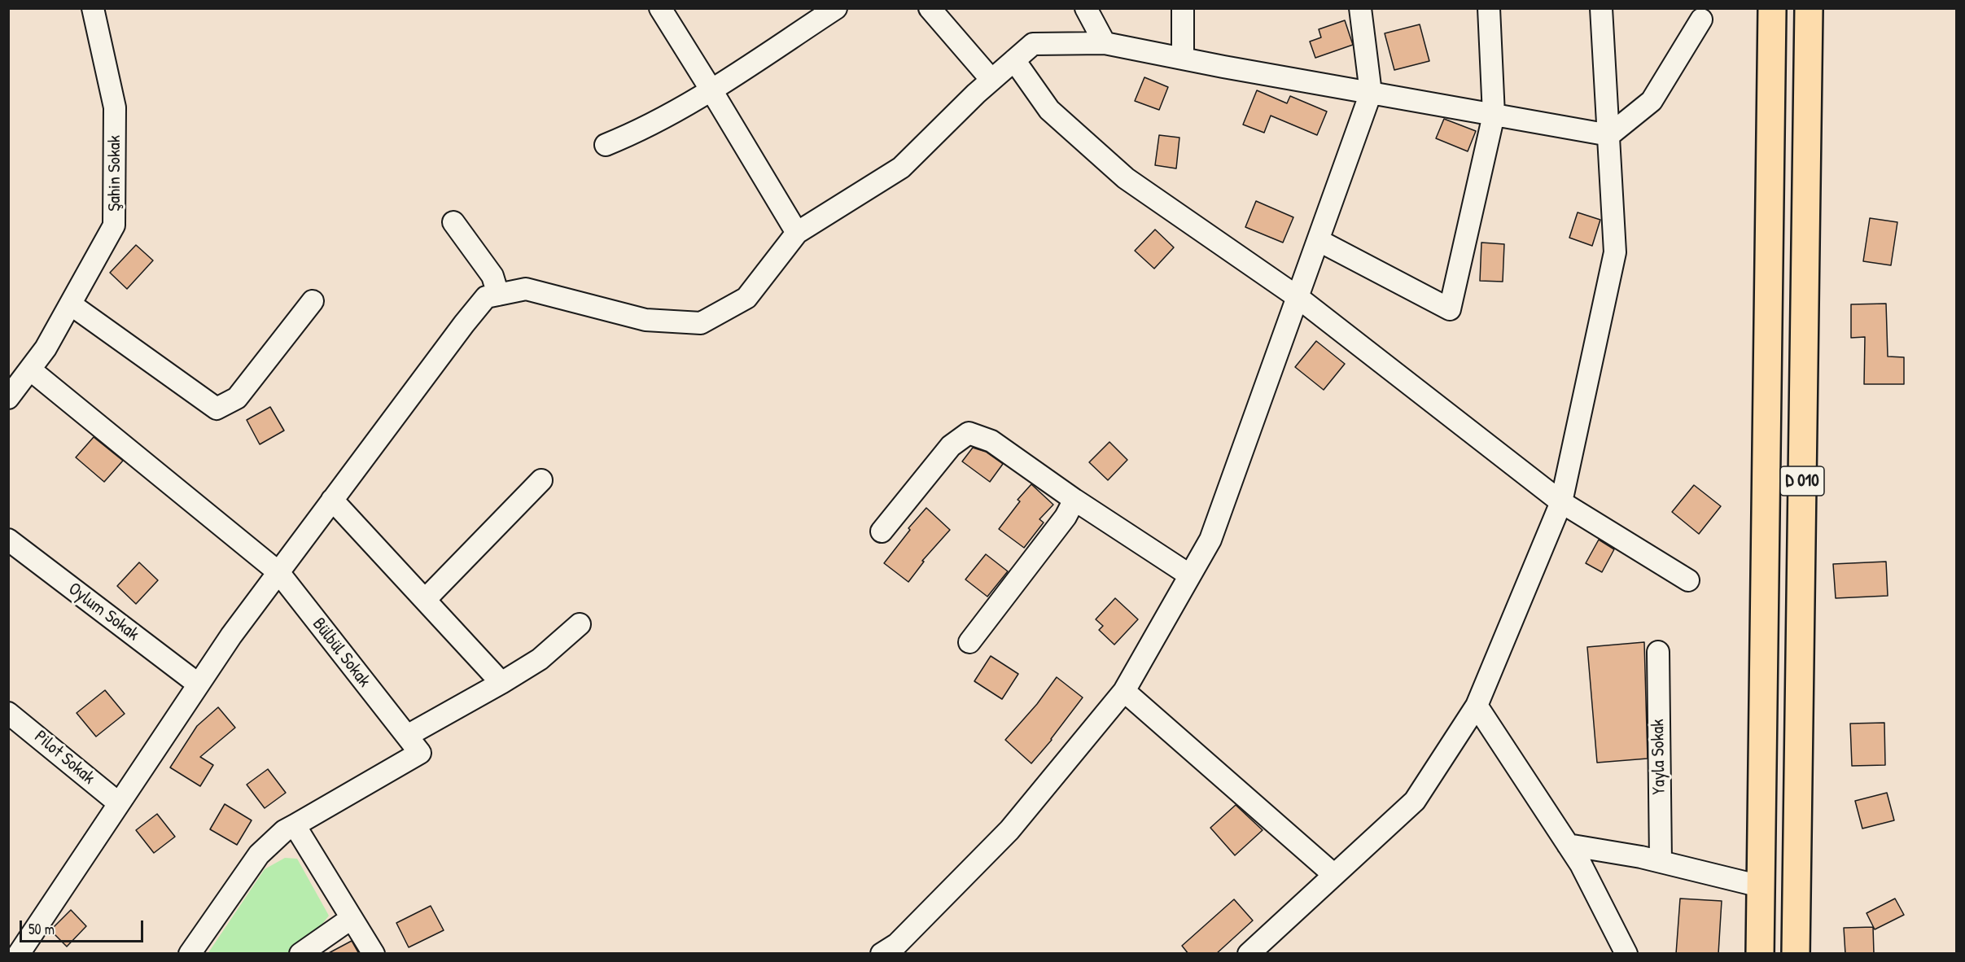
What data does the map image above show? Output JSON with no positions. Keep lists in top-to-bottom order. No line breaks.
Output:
{"streets":{"highway":["D 010"],"street":["Şahin Sokak","Oylum Sokak","Bülbül Sokak","Yayla Sokak","Pilot Sokak"]},"crossings":[["Şahin Sokak","Bülbül Sokak"]],"scale_bar":"50 m"}
